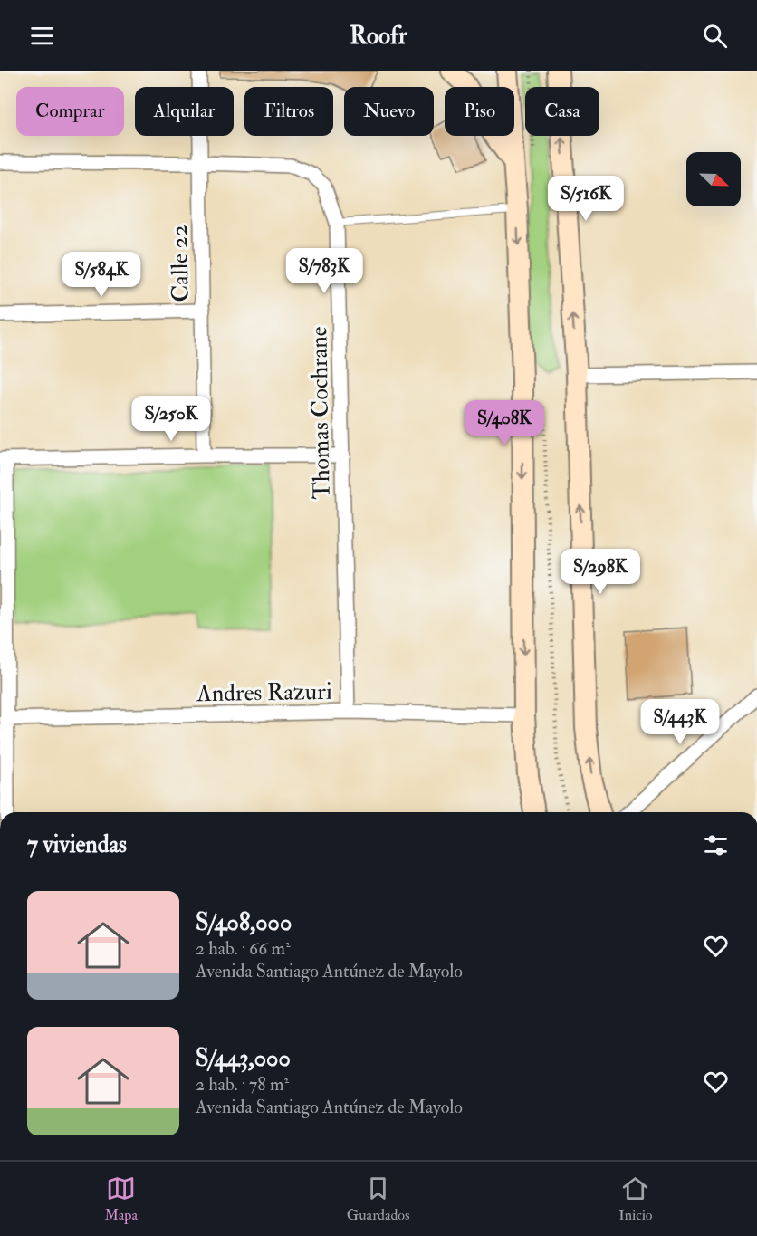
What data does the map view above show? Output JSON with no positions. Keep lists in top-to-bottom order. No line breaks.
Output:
{"streets":{"street":["Calle 22","Thomas Cochrane","Andres Razuri"]},"crossings":[["Calle 22","Thomas Cochrane"],["Thomas Cochrane","Andres Razuri"]],"north":"bottom right","page":{"header":"Roofr","chip":["Comprar","Alquilar","Filtros","Nuevo","Piso","Casa"],"price":["S/516K","S/783K","S/584K","S/250K","S/408K","S/298K","S/443K"],"heading":"7 viviendas","list":[{"name":"S/408,000","note":"2 hab. · 66 m² · Avenida Santiago Antúnez de Mayolo"},{"name":"S/443,000","note":"2 hab. · 78 m² · Avenida Santiago Antúnez de Mayolo"}],"tabs":["Mapa","Guardados","Inicio"]}}
